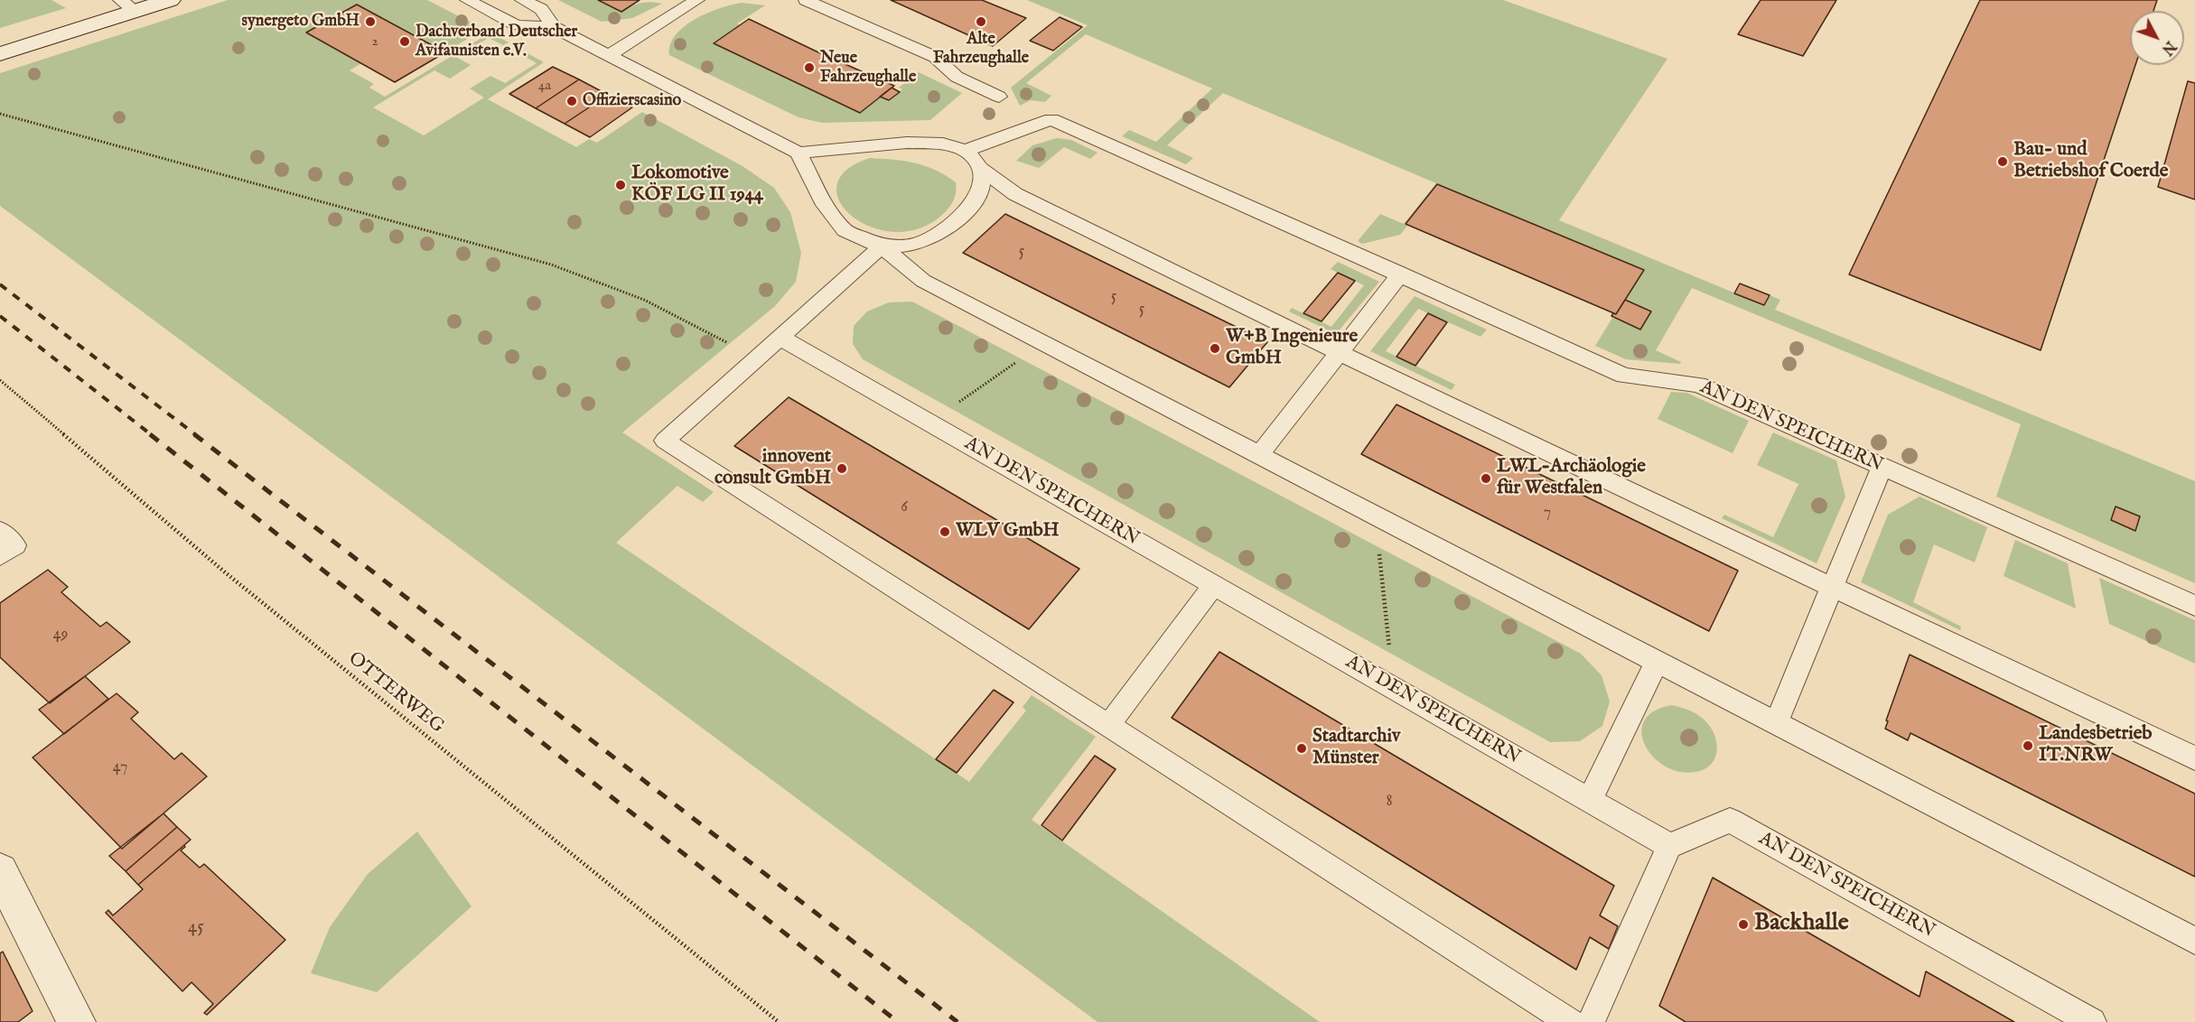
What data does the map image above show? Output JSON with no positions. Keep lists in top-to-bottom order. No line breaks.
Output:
{"streets":{"lane":["AN DEN SPEICHERN"],"path":["OTTERWEG"]},"places":["synergeto GmbH","Alte Fahrzeughalle","Dachverband Deutscher Avifaunisten e.V.","Neue Fahrzeughalle","Offizierscasino","Bau- und Betriebshof Coerde","Lokomotive KÖF LG II 1944","W+B Ingenieure GmbH","innovent consult GmbH","LWL-Archäologie für Westfalen","WLV GmbH","Landesbetrieb IT.NRW","Stadtarchiv Münster","Backhalle"],"house_numbers":["2","4a","5","5","5","6","7","49","47","8","45"],"north":"bottom right"}
